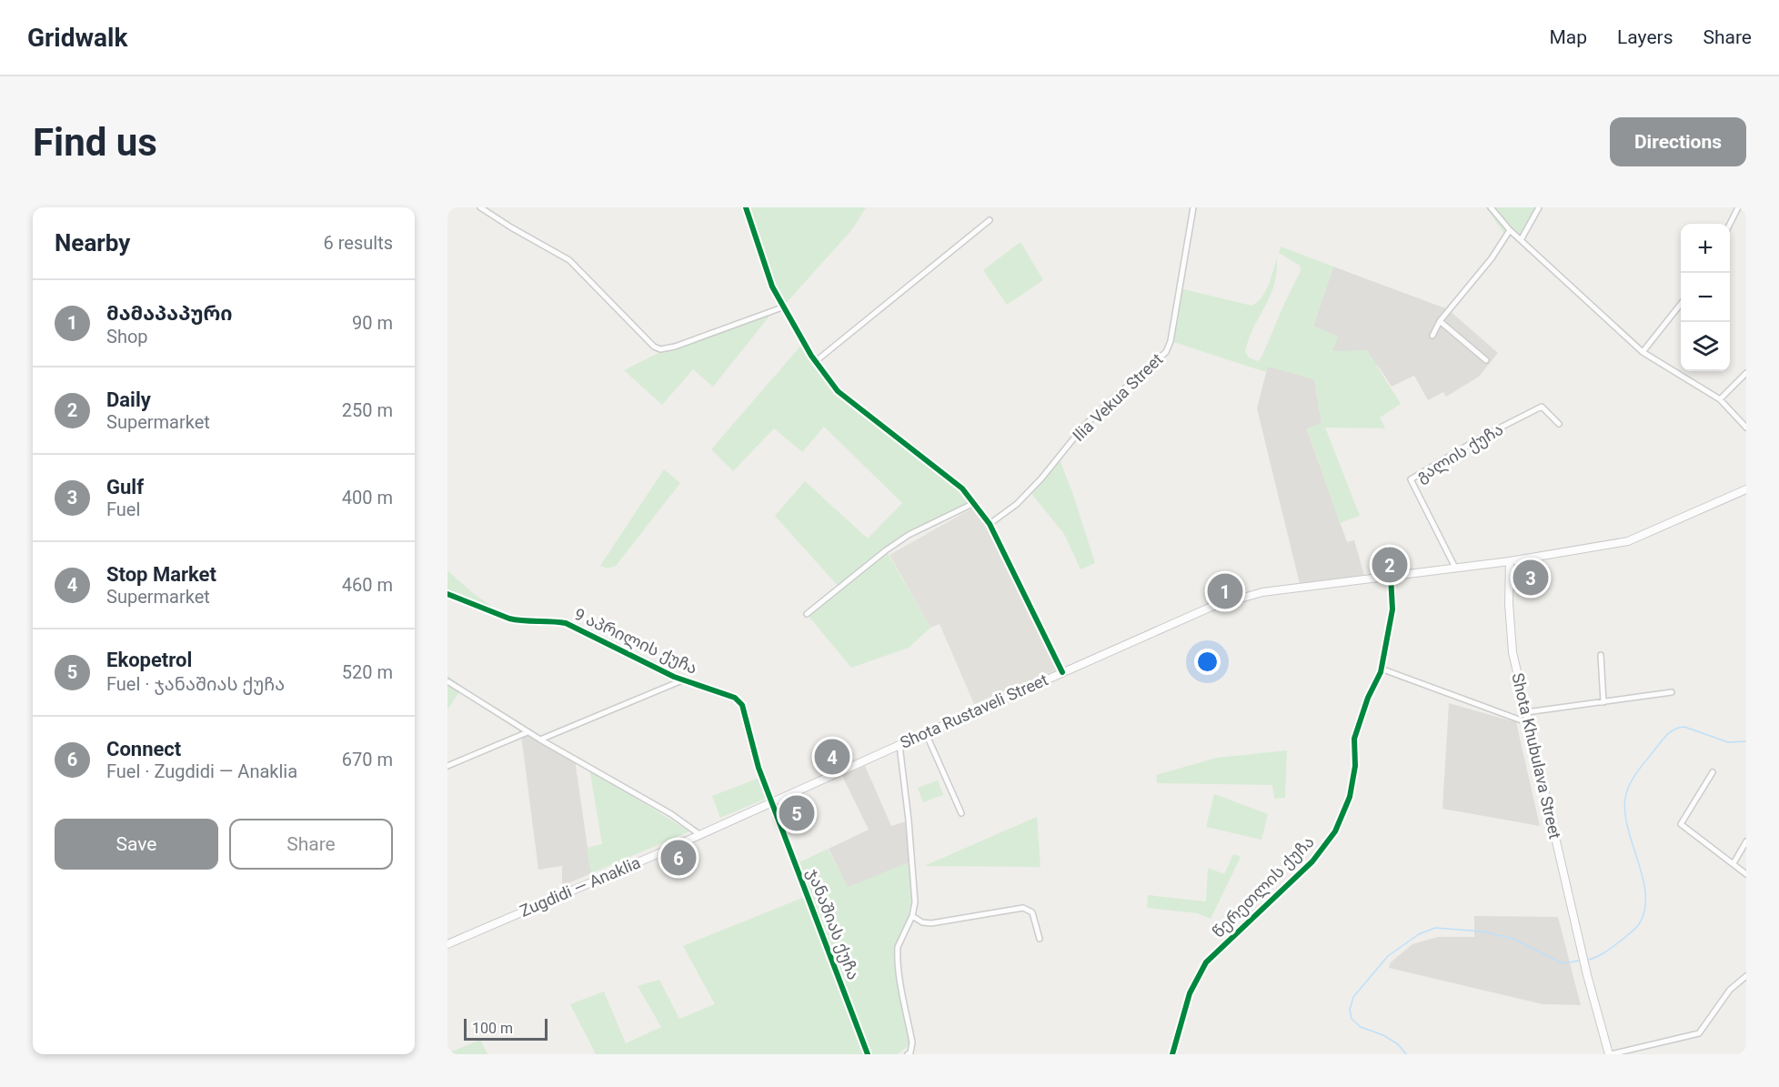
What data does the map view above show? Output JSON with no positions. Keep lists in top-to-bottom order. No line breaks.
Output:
{"streets":{"main road":["Shota Rustaveli Street","Shota Khubulava Street","Zugdidi — Anaklia"],"street":["Ilia Vekua Street","გალის ქუჩა","9 აპრილის ქუჩა","წერეთლის ქუჩა","ჯანაშიას ქუჩა"]},"crossings":[["გალის ქუჩა","Shota Rustaveli Street"],["9 აპრილის ქუჩა","Shota Rustaveli Street"],["9 აპრილის ქუჩა","Zugdidi — Anaklia"],["9 აპრილის ქუჩა","ჯანაშიას ქუჩა"],["Shota Rustaveli Street","Shota Khubulava Street"],["Shota Rustaveli Street","Zugdidi — Anaklia"],["Shota Rustaveli Street","წერეთლის ქუჩა"],["Shota Rustaveli Street","ჯანაშიას ქუჩა"],["Zugdidi — Anaklia","ჯანაშიას ქუჩა"]],"scale_bar":"100 m","page":{"header":"Gridwalk","nav":["Map","Layers","Share"],"buttons":["Directions",["Save","Share"]],"title":"Find us","heading":["Nearby","6 results"],"map_buttons":["+","−"],"list":[{"mark":"1","name":"მამაპაპური","note":"Shop","value":"90 m"},{"mark":"2","name":"Daily","note":"Supermarket","value":"250 m"},{"mark":"3","name":"Gulf","note":"Fuel","value":"400 m"},{"mark":"4","name":"Stop Market","note":"Supermarket","value":"460 m"},{"mark":"5","name":"Ekopetrol","note":"Fuel · ჯანაშიას ქუჩა","value":"520 m"},{"mark":"6","name":"Connect","note":"Fuel · Zugdidi — Anaklia","value":"670 m"}],"pins":["2","3","1","4","5","6"],"scale":"100 m"}}
